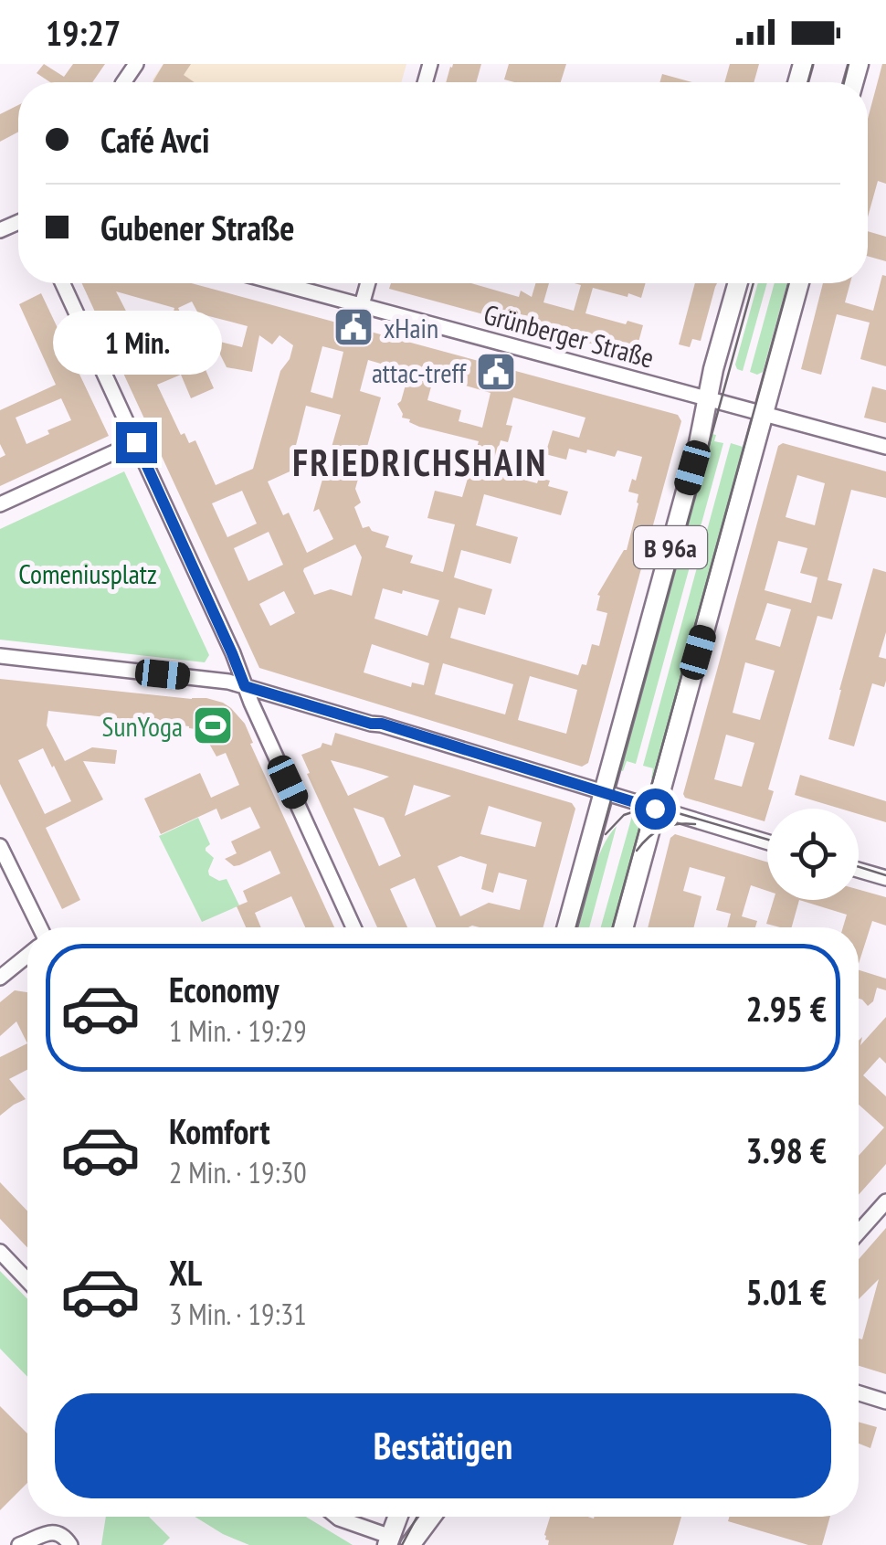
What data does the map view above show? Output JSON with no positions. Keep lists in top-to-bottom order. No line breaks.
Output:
{"streets":{"main road":["B 96a"],"street":["Grünberger Straße"]},"crossings":[["Grünberger Straße","B 96a"]],"districts":["FRIEDRICHSHAIN"],"parks":["Comeniusplatz"],"places":{"public building":["xHain","attac-treff"],"sports":["SunYoga"]},"page":{"status":"19:27","banner":["Café Avci","Gubener Straße"],"bubble":"1 Min.","list":[{"name":"Economy","note":"1 Min. · 19:29","value":"2.95 €"},{"name":"Komfort","note":"2 Min. · 19:30","value":"3.98 €"},{"name":"XL","note":"3 Min. · 19:31","value":"5.01 €"}],"buttons":"Bestätigen"}}
